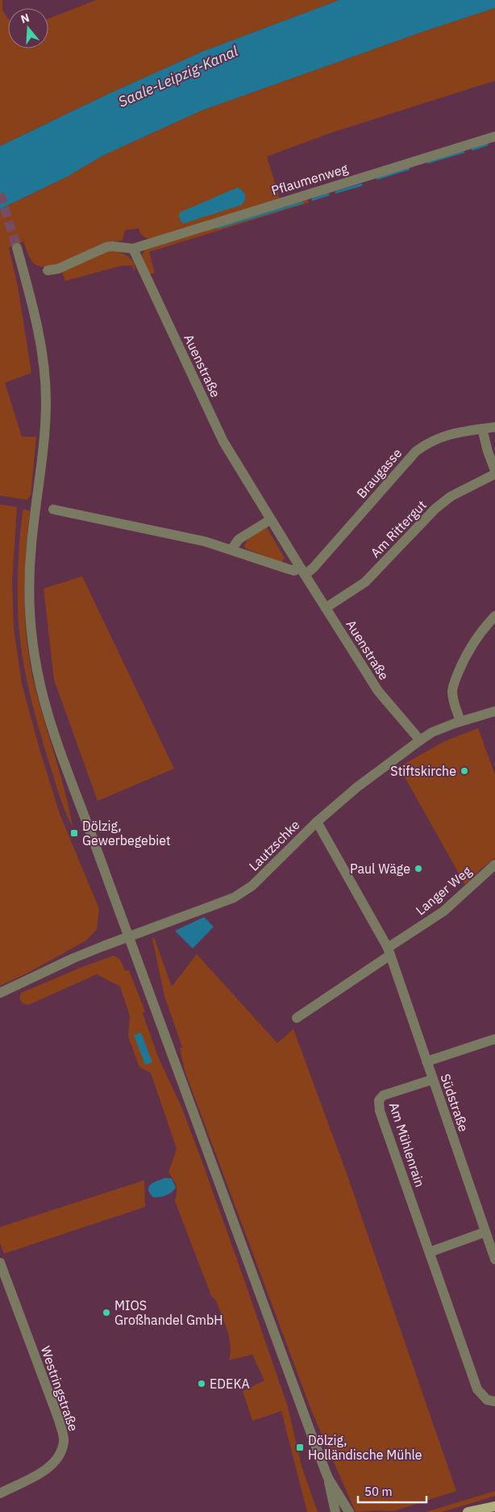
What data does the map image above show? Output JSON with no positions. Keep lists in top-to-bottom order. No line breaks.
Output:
{"streets":{"street":["Pflaumenweg","Auenstraße","Braugasse","Am Rittergut","Lautzschke","Langer Weg","Südstraße","Am Mühlenrain","Westringstraße"]},"crossings":[["Pflaumenweg","Auenstraße"],["Auenstraße","Braugasse"],["Auenstraße","Am Rittergut"],["Auenstraße","Lautzschke"],["Braugasse","Am Rittergut"],["Lautzschke","Südstraße"],["Langer Weg","Südstraße"],["Südstraße","Am Mühlenrain"]],"water":["Saale-Leipzig-Kanal"],"places":{"other":["Stiftskirche","Paul Wäge","MIOS Großhandel GmbH","EDEKA"],"transit":["Dölzig, Gewerbegebiet","Dölzig, Holländische Mühle"]},"scale_bar":"50 m","north":"top"}
